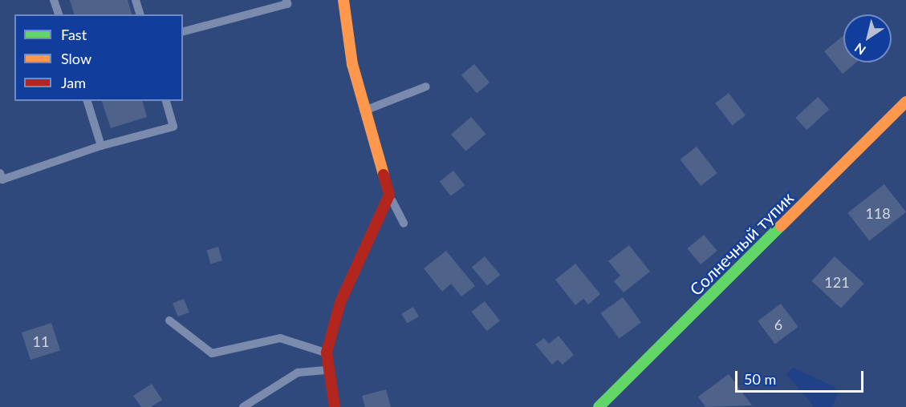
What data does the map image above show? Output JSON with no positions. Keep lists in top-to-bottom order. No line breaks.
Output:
{"streets":{"street":["Солнечный тупик"]},"house_numbers":["118","121","6","11"],"legend":["Fast","Slow","Jam"],"scale_bar":"50 m","north":"bottom left"}
